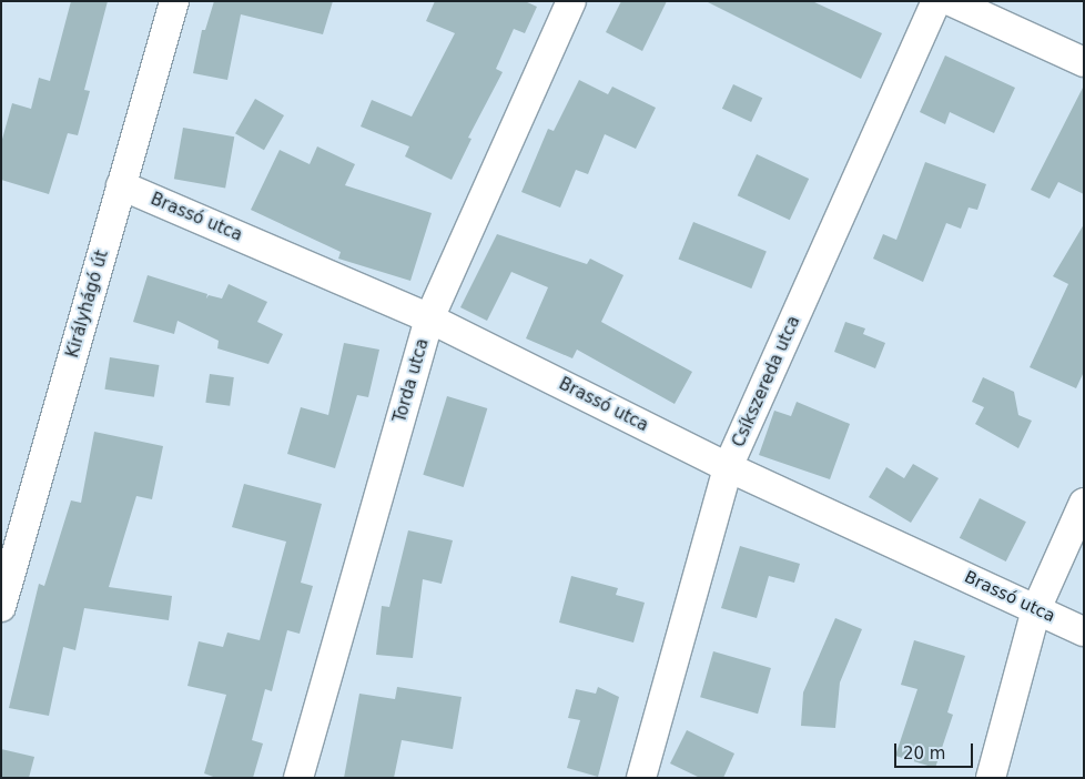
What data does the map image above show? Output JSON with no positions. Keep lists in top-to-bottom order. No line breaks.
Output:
{"streets":{"street":["Brassó utca","Királyhágó út","Torda utca","Csíkszereda utca"]},"crossings":[["Brassó utca","Királyhágó út"],["Brassó utca","Torda utca"],["Brassó utca","Csíkszereda utca"]],"scale_bar":"20 m"}
